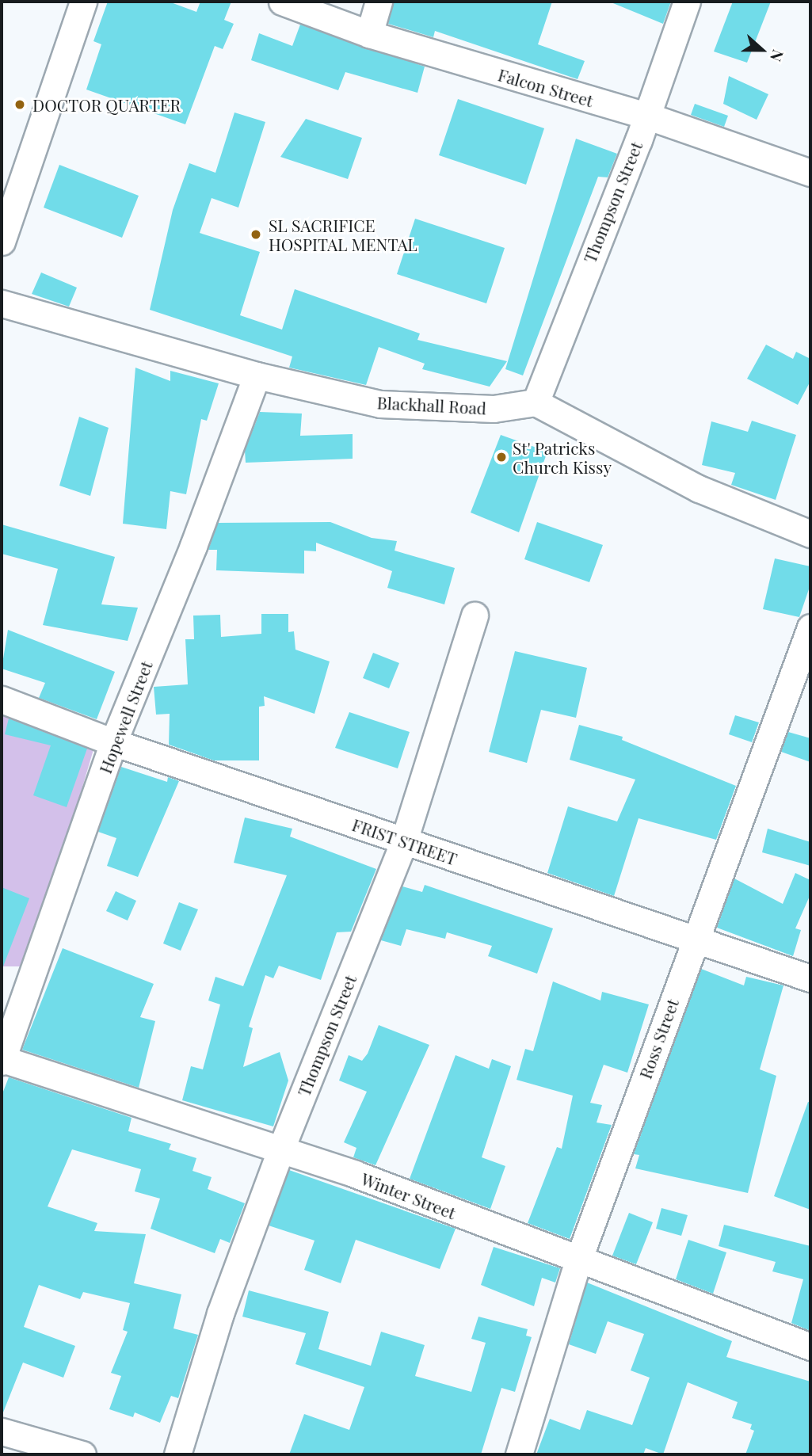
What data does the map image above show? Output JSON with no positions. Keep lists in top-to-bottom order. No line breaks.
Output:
{"streets":{"street":["Falcon Street","Thompson Street","Blackhall Road","Hopewell Street","FRIST STREET","Ross Street","Winter Street"]},"crossings":[["Falcon Street","Thompson Street"],["Thompson Street","Blackhall Road"],["Thompson Street","FRIST STREET"],["Thompson Street","Winter Street"],["Blackhall Road","Hopewell Street"],["Hopewell Street","FRIST STREET"],["Hopewell Street","Winter Street"],["FRIST STREET","Ross Street"],["Ross Street","Winter Street"]],"places":["DOCTOR QUARTER","SL SACRIFICE HOSPITAL MENTAL","St' Patricks Church Kissy"],"north":"right"}
